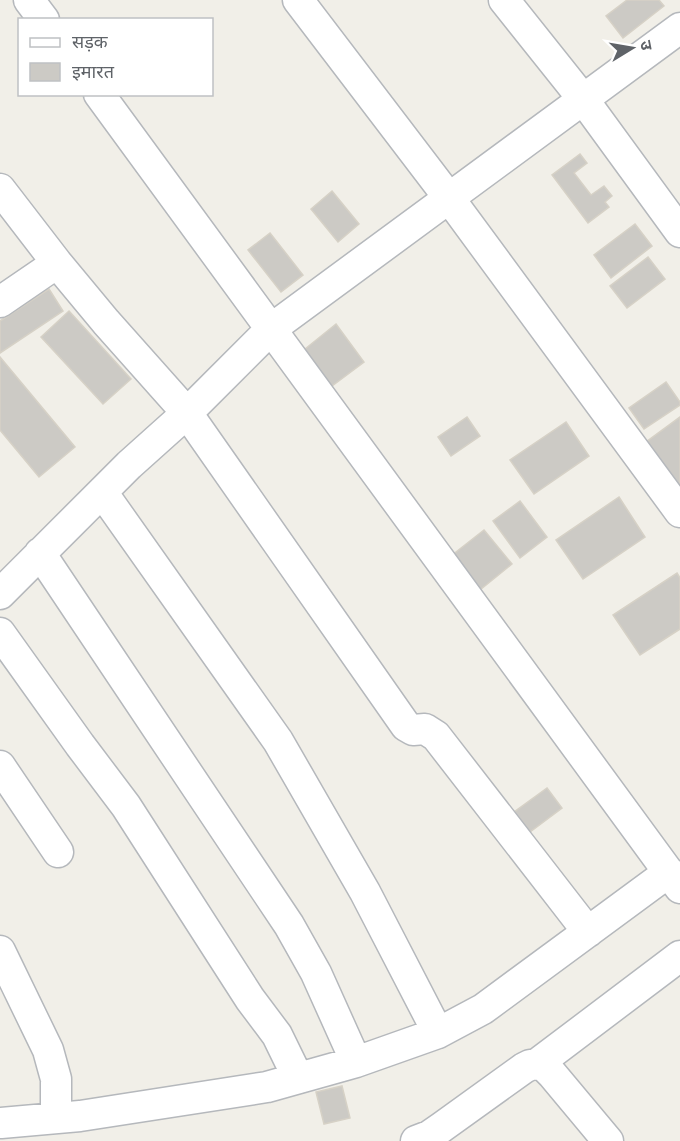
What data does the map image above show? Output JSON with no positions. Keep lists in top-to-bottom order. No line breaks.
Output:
{"legend":["सड़क","इमारत"],"north":"right"}
